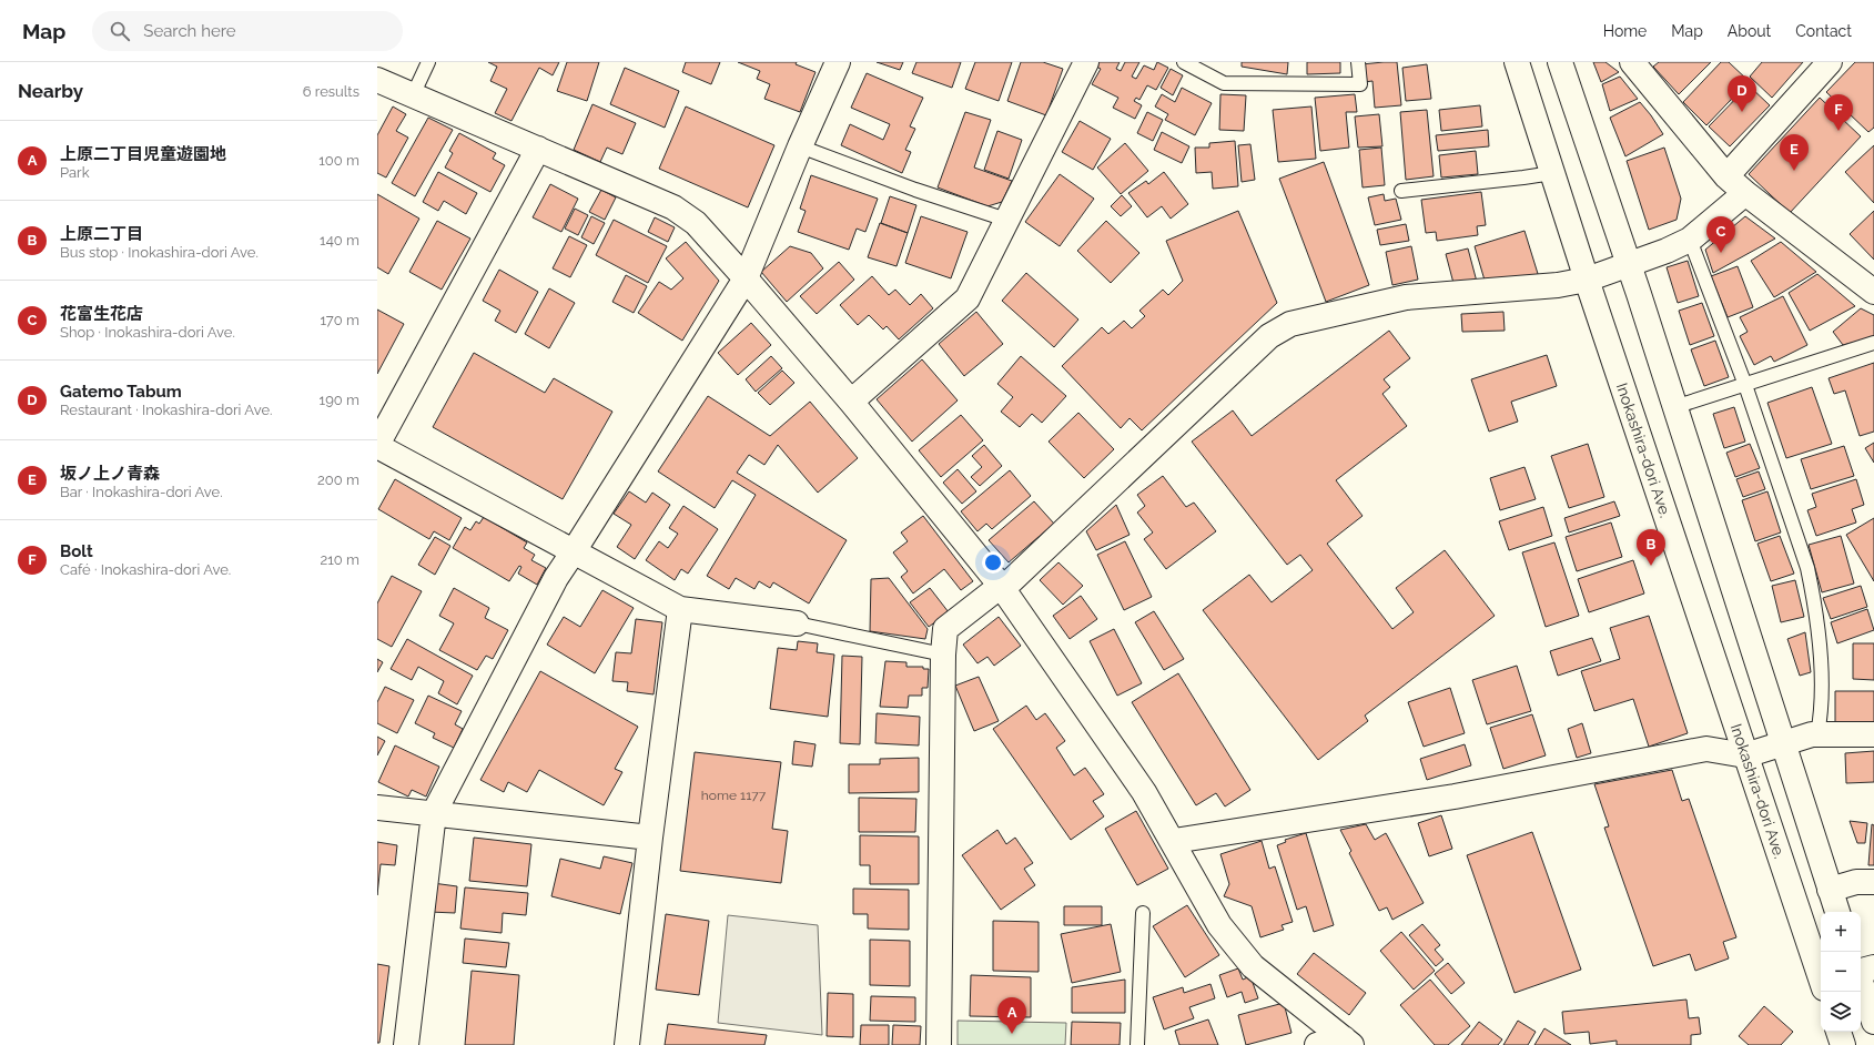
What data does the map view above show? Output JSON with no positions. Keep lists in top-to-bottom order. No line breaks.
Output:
{"streets":{"street":["Inokashira-dori Ave."]},"house_numbers":["home 1177"],"page":{"header":"Map","search":"Search here","nav":["Home","Map","About","Contact"],"heading":["Nearby","6 results"],"pins":["D","F","E","C","B","A"],"list":[{"mark":"A","name":"上原二丁目児童遊園地","note":"Park","value":"100 m"},{"mark":"B","name":"上原二丁目","note":"Bus stop · Inokashira-dori Ave.","value":"140 m"},{"mark":"C","name":"花富生花店","note":"Shop · Inokashira-dori Ave.","value":"170 m"},{"mark":"D","name":"Gatemo Tabum","note":"Restaurant · Inokashira-dori Ave.","value":"190 m"},{"mark":"E","name":"坂ノ上ノ青森","note":"Bar · Inokashira-dori Ave.","value":"200 m"},{"mark":"F","name":"Bolt","note":"Café · Inokashira-dori Ave.","value":"210 m"}],"map_buttons":["+","−"]}}
